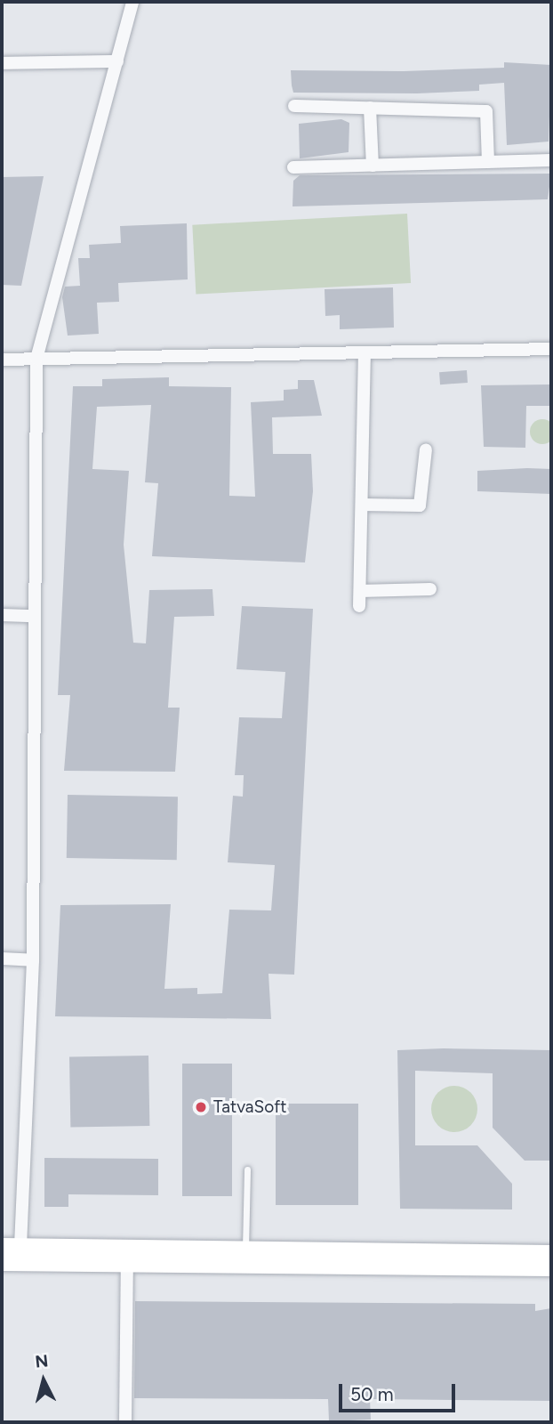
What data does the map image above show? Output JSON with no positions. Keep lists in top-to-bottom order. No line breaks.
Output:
{"places":["TatvaSoft"],"scale_bar":"50 m","north":"top"}
